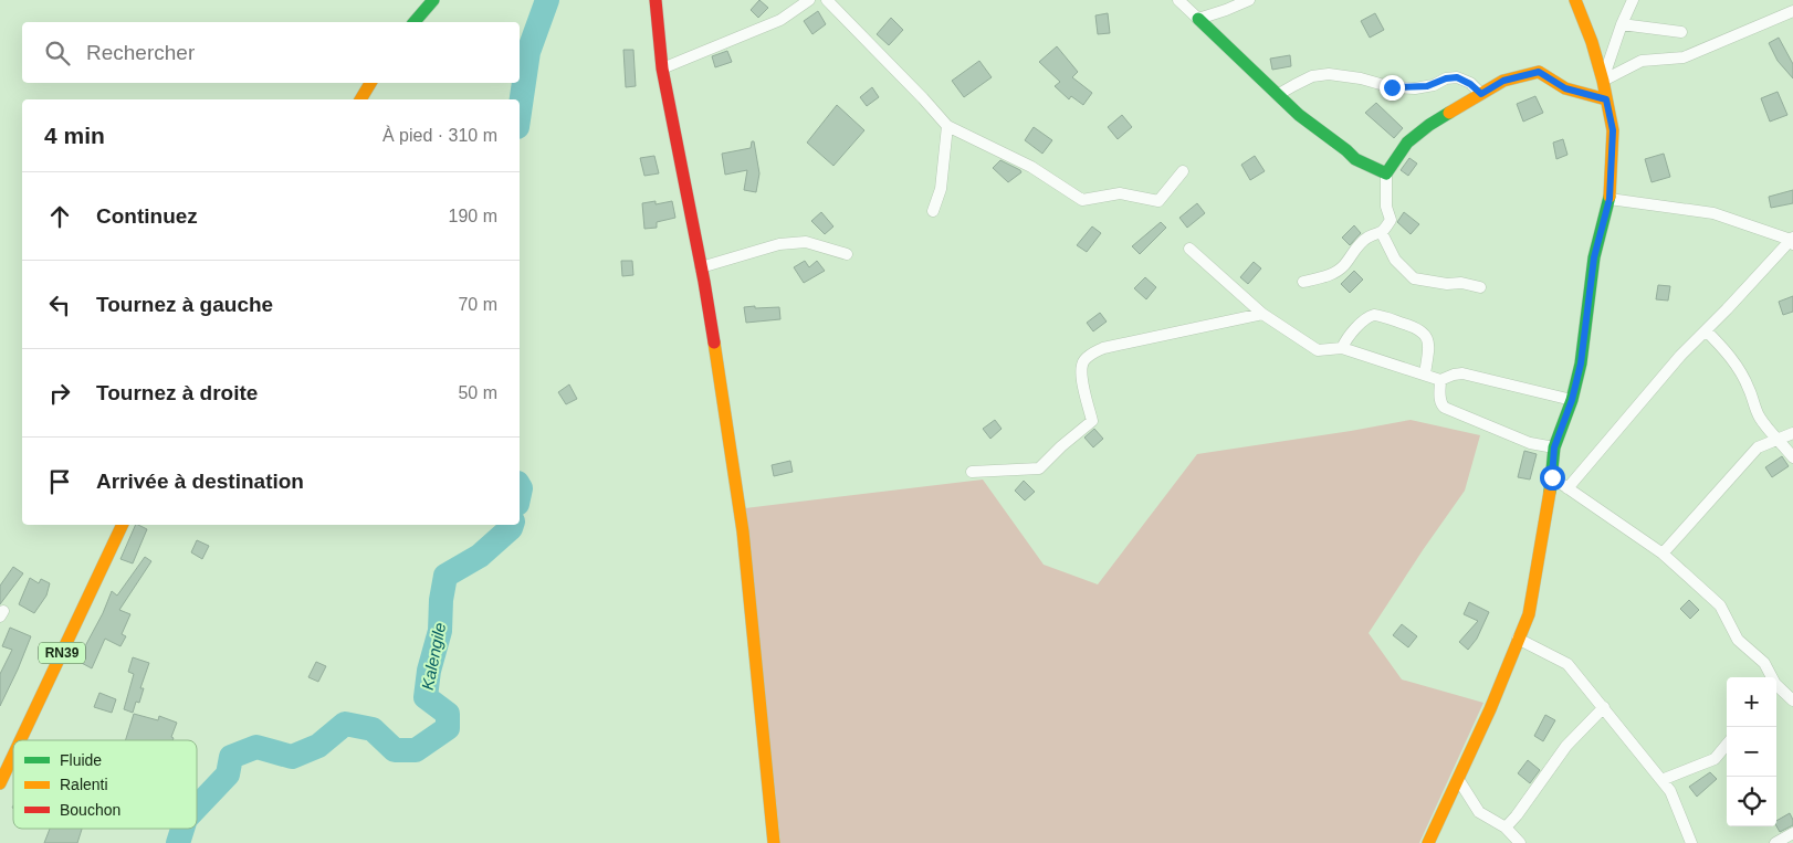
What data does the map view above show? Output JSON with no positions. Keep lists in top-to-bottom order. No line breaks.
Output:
{"streets":{"main road":["RN39"]},"water":["Kalengile"],"legend":["Fluide","Ralenti","Bouchon"],"page":{"search":"Rechercher","heading":["4 min","À pied · 310 m"],"list":[["Continuez","190 m"],["Tournez à gauche","70 m"],["Tournez à droite","50 m"],"Arrivée à destination"],"map_buttons":["+","−"]}}
